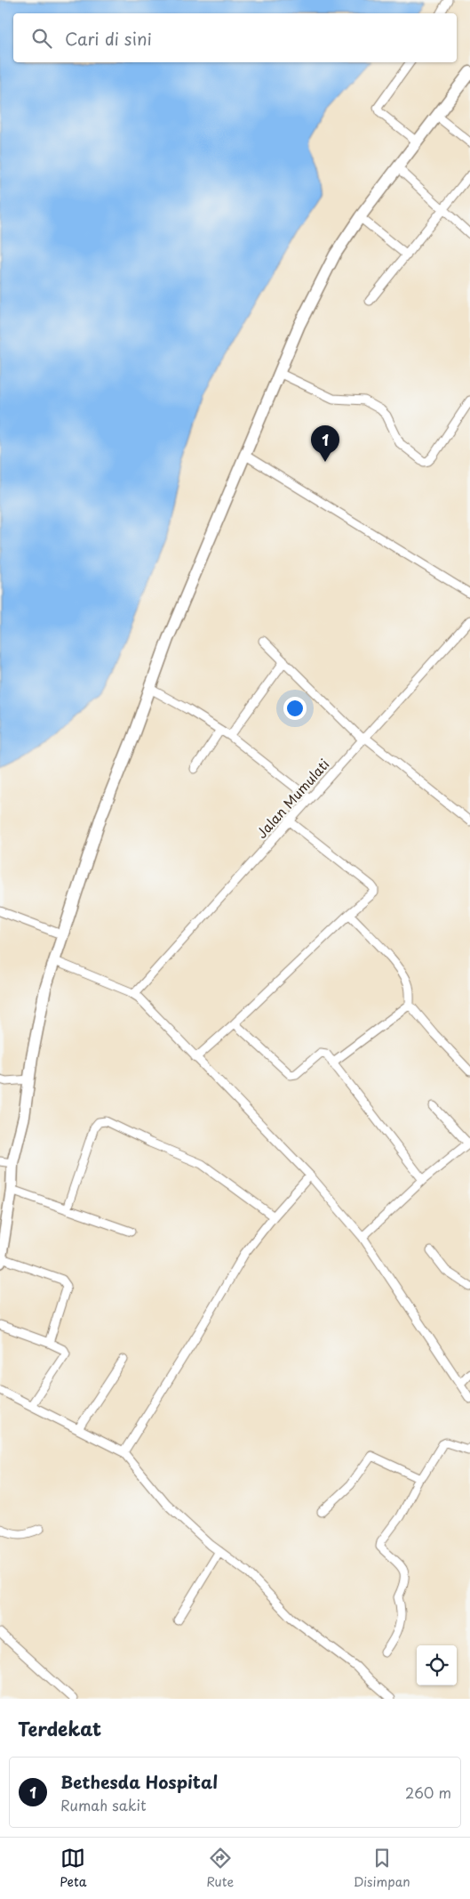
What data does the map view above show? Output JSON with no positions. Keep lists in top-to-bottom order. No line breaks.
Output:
{"streets":{"street":["Jalan Mumulati"]},"page":{"search":"Cari di sini","pins":"1","heading":"Terdekat","list":[{"mark":"1","name":"Bethesda Hospital","note":"Rumah sakit","value":"260 m"}],"nav":["Peta","Rute","Disimpan"]}}
